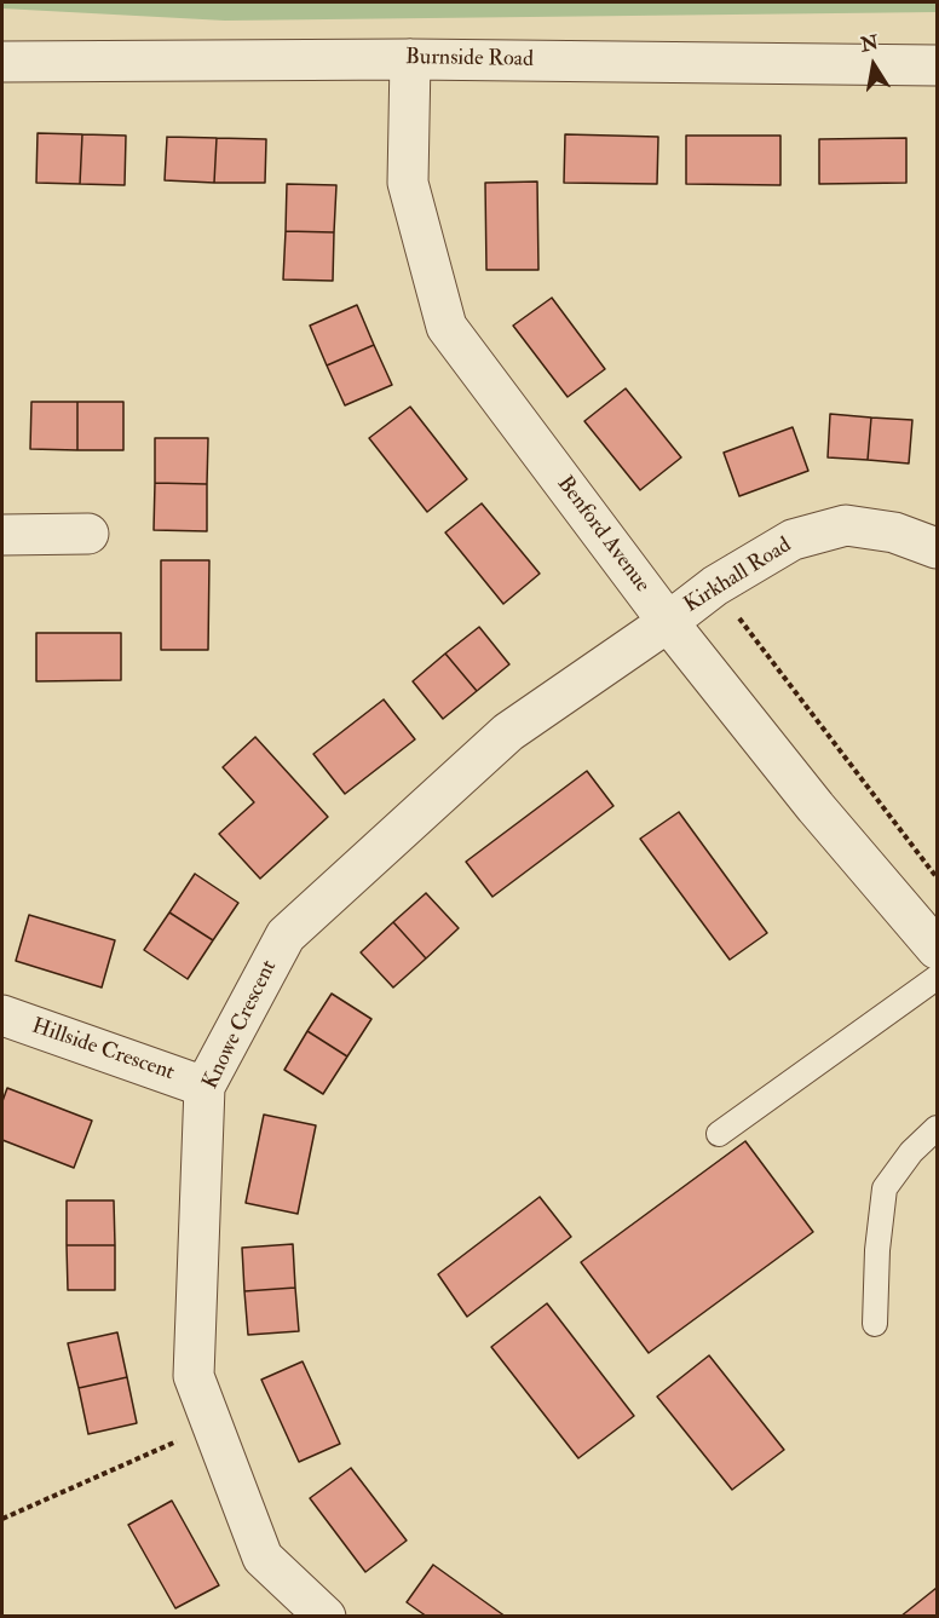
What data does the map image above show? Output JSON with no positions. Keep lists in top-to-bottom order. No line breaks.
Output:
{"streets":{"street":["Burnside Road","Benford Avenue","Kirkhall Road","Knowe Crescent","Hillside Crescent"]},"crossings":[["Burnside Road","Benford Avenue"],["Benford Avenue","Kirkhall Road"],["Benford Avenue","Knowe Crescent"],["Kirkhall Road","Knowe Crescent"],["Knowe Crescent","Hillside Crescent"]],"north":"top"}
